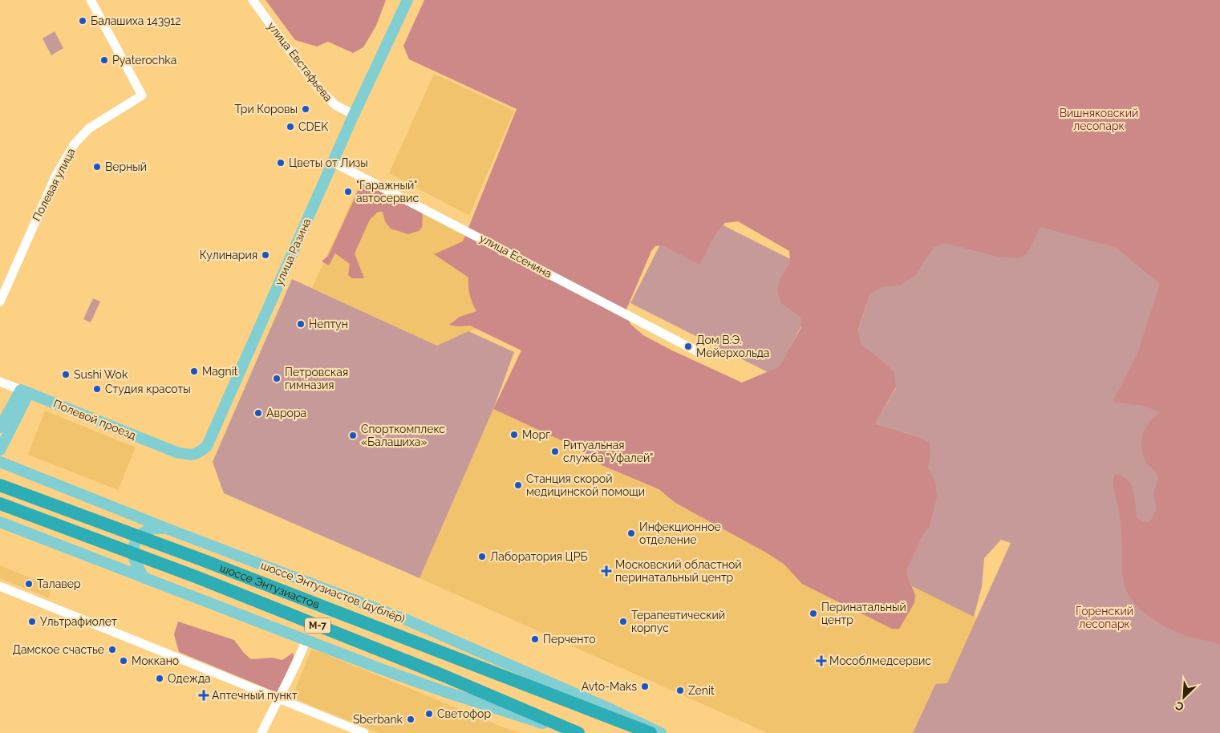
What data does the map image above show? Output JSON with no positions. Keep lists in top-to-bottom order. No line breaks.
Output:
{"streets":{"highway":["шоссе Энтузиастов","М-7"],"main road":["улица Разина","Полевой проезд","шоссе Энтузиастов (дублёр)"],"street":["улица Евстафьева","Полевая улица","улица Есенина"]},"crossings":[["улица Евстафьева","улица Разина"],["улица Разина","улица Есенина"],["улица Разина","Полевой проезд"]],"parks":["Вишняковский лесопарк","Горенский лесопарк"],"places":{"other":["Балашиха 143912","Pyaterochka","Три Коровы","CDEK","Цветы от Лизы","Верный","\"Гаражный\" автосервис","Кулинария","Нептун","Дом В.Э. Мейерхольда","Magnit","Sushi Wok","Петровская гимназия","Студия красоты","Аврора","Морг","Спорткомплекс «Балашиха»","Ритуальная служба \"Уфалей\"","Станция скорой медицинской помощи","Инфекционное отделение","Лаборатория ЦРБ","Талавер","Перинатальный центр","Ультрафиолет","Терапевтический корпус","Перченто","Дамское счастье","Моккано","Одежда","Avto-Maks","Zenit","Светофор","Sberbank"],"health":["Московский областной перинатальный центр","Мособлмедсервис","Аптечный пункт"]},"north":"bottom left"}
